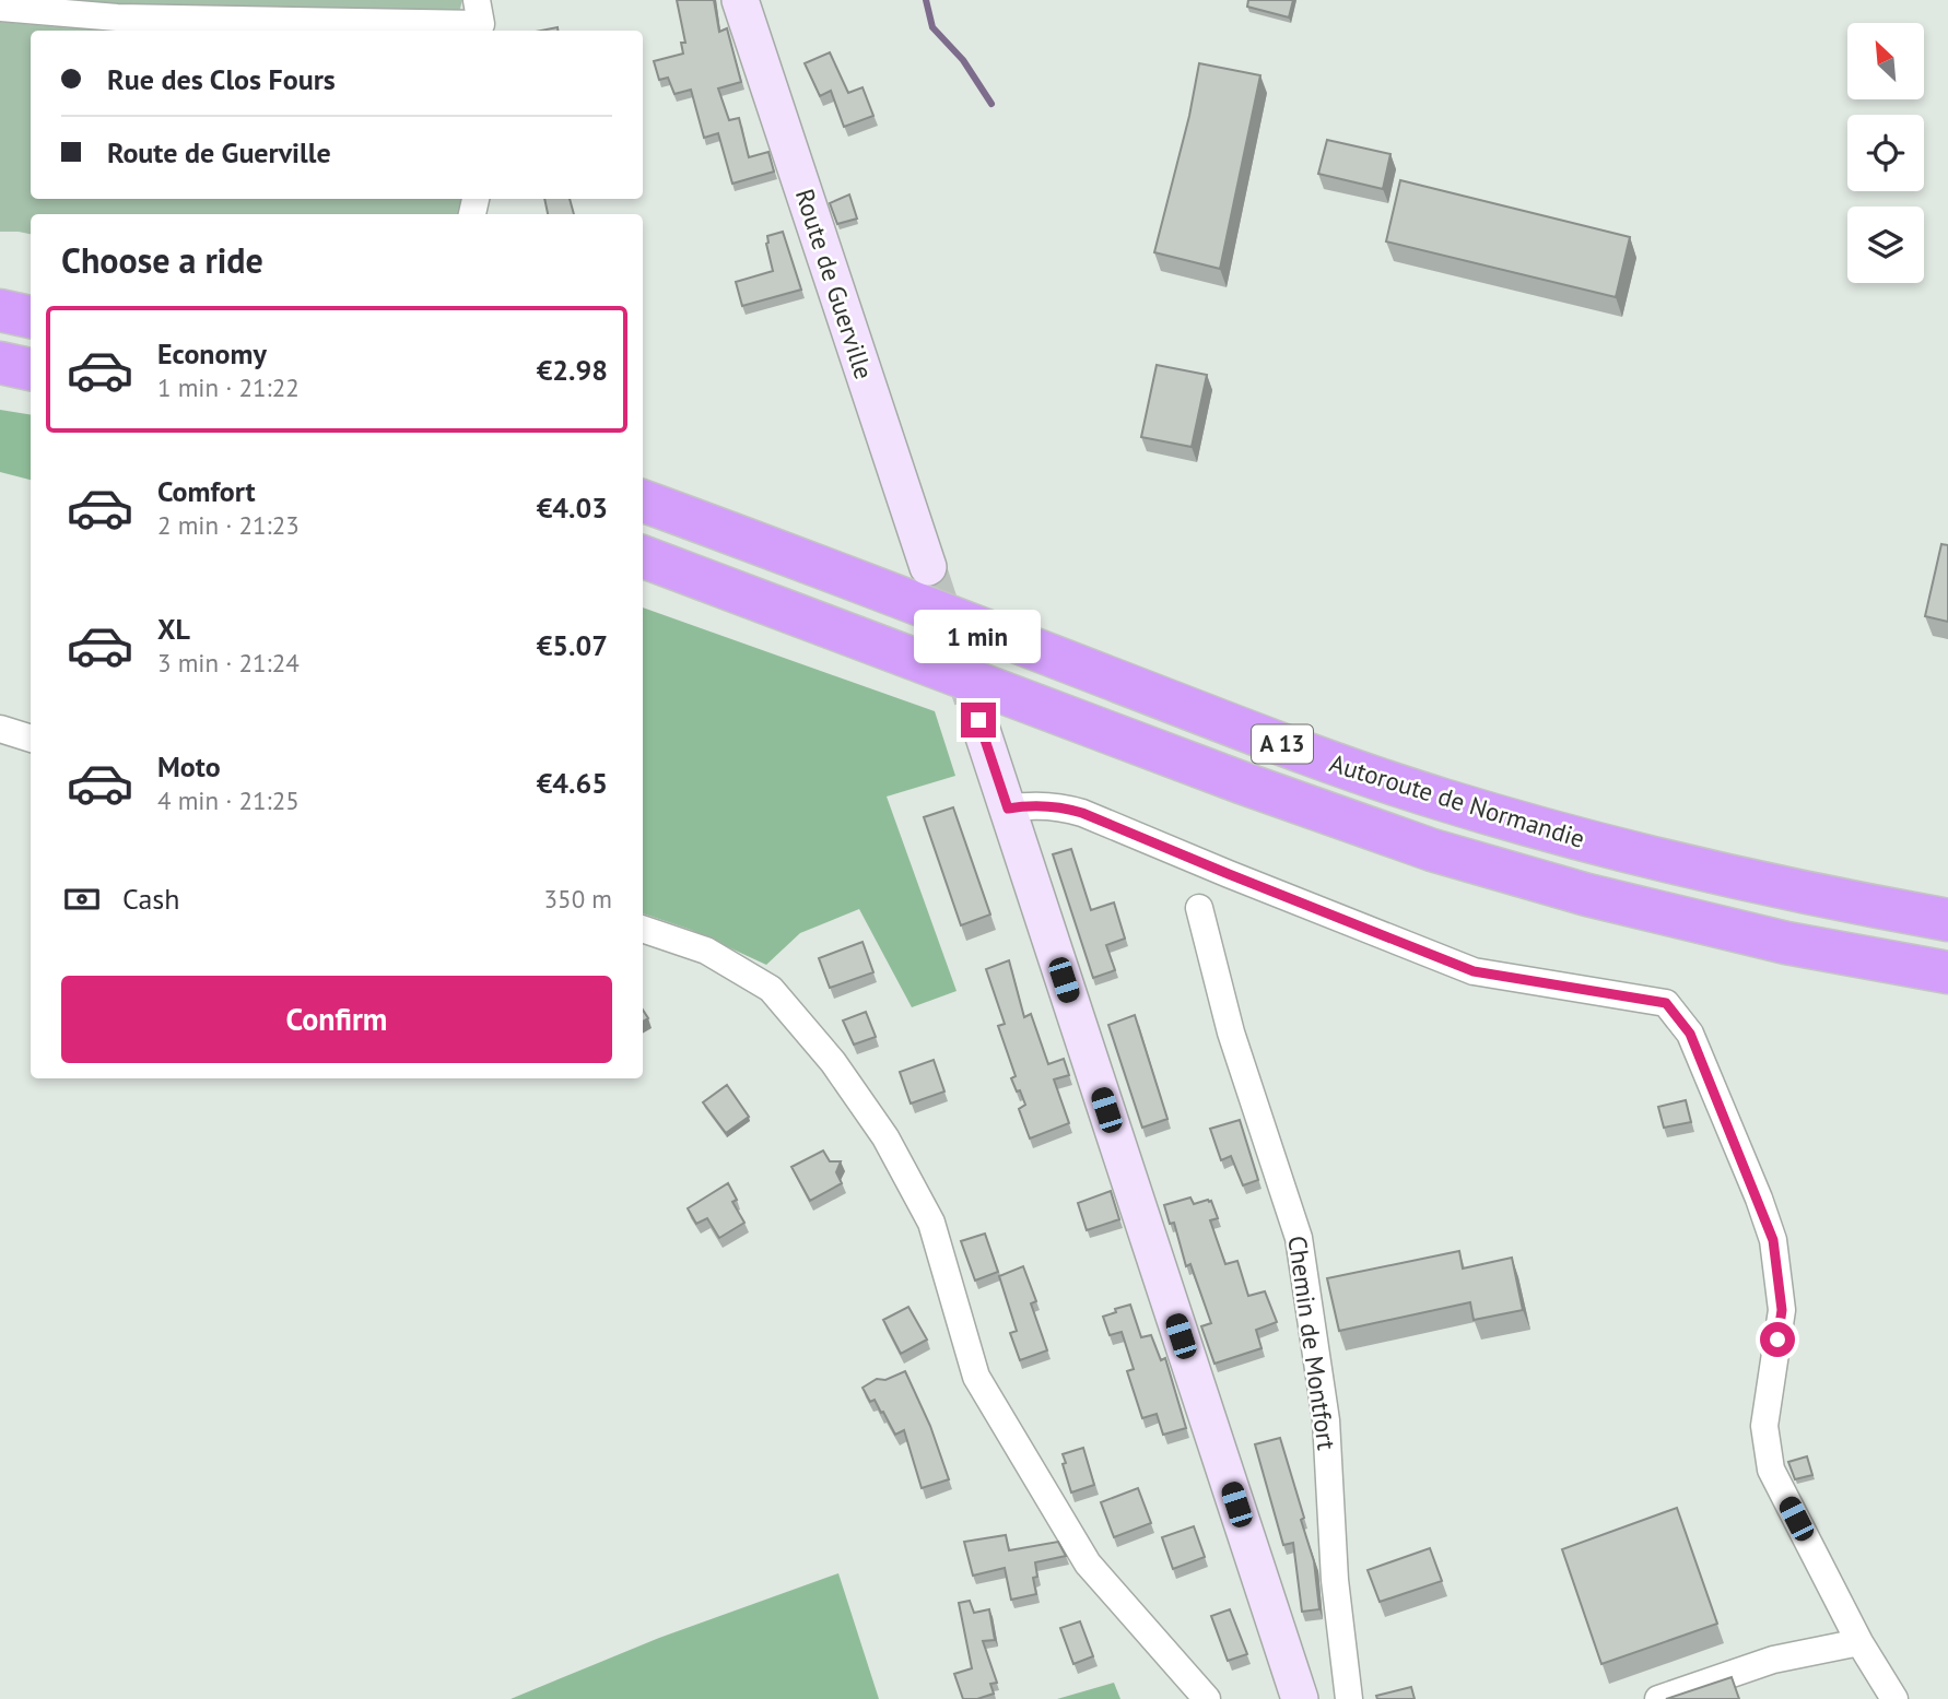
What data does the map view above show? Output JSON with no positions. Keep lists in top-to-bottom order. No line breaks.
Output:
{"streets":{"highway":["A 13","Autoroute de Normandie"],"street":["Route de Guerville","Chemin de Montfort"]},"north":"top left","page":{"banner":["Rue des Clos Fours","Route de Guerville"],"heading":"Choose a ride","list":[{"name":"Economy","note":"1 min · 21:22","value":"€2.98"},{"name":"Comfort","note":"2 min · 21:23","value":"€4.03"},{"name":"XL","note":"3 min · 21:24","value":"€5.07"},{"name":"Moto","note":"4 min · 21:25","value":"€4.65"}],"bubble":"1 min","pay":["Cash","350 m"],"buttons":"Confirm"}}
